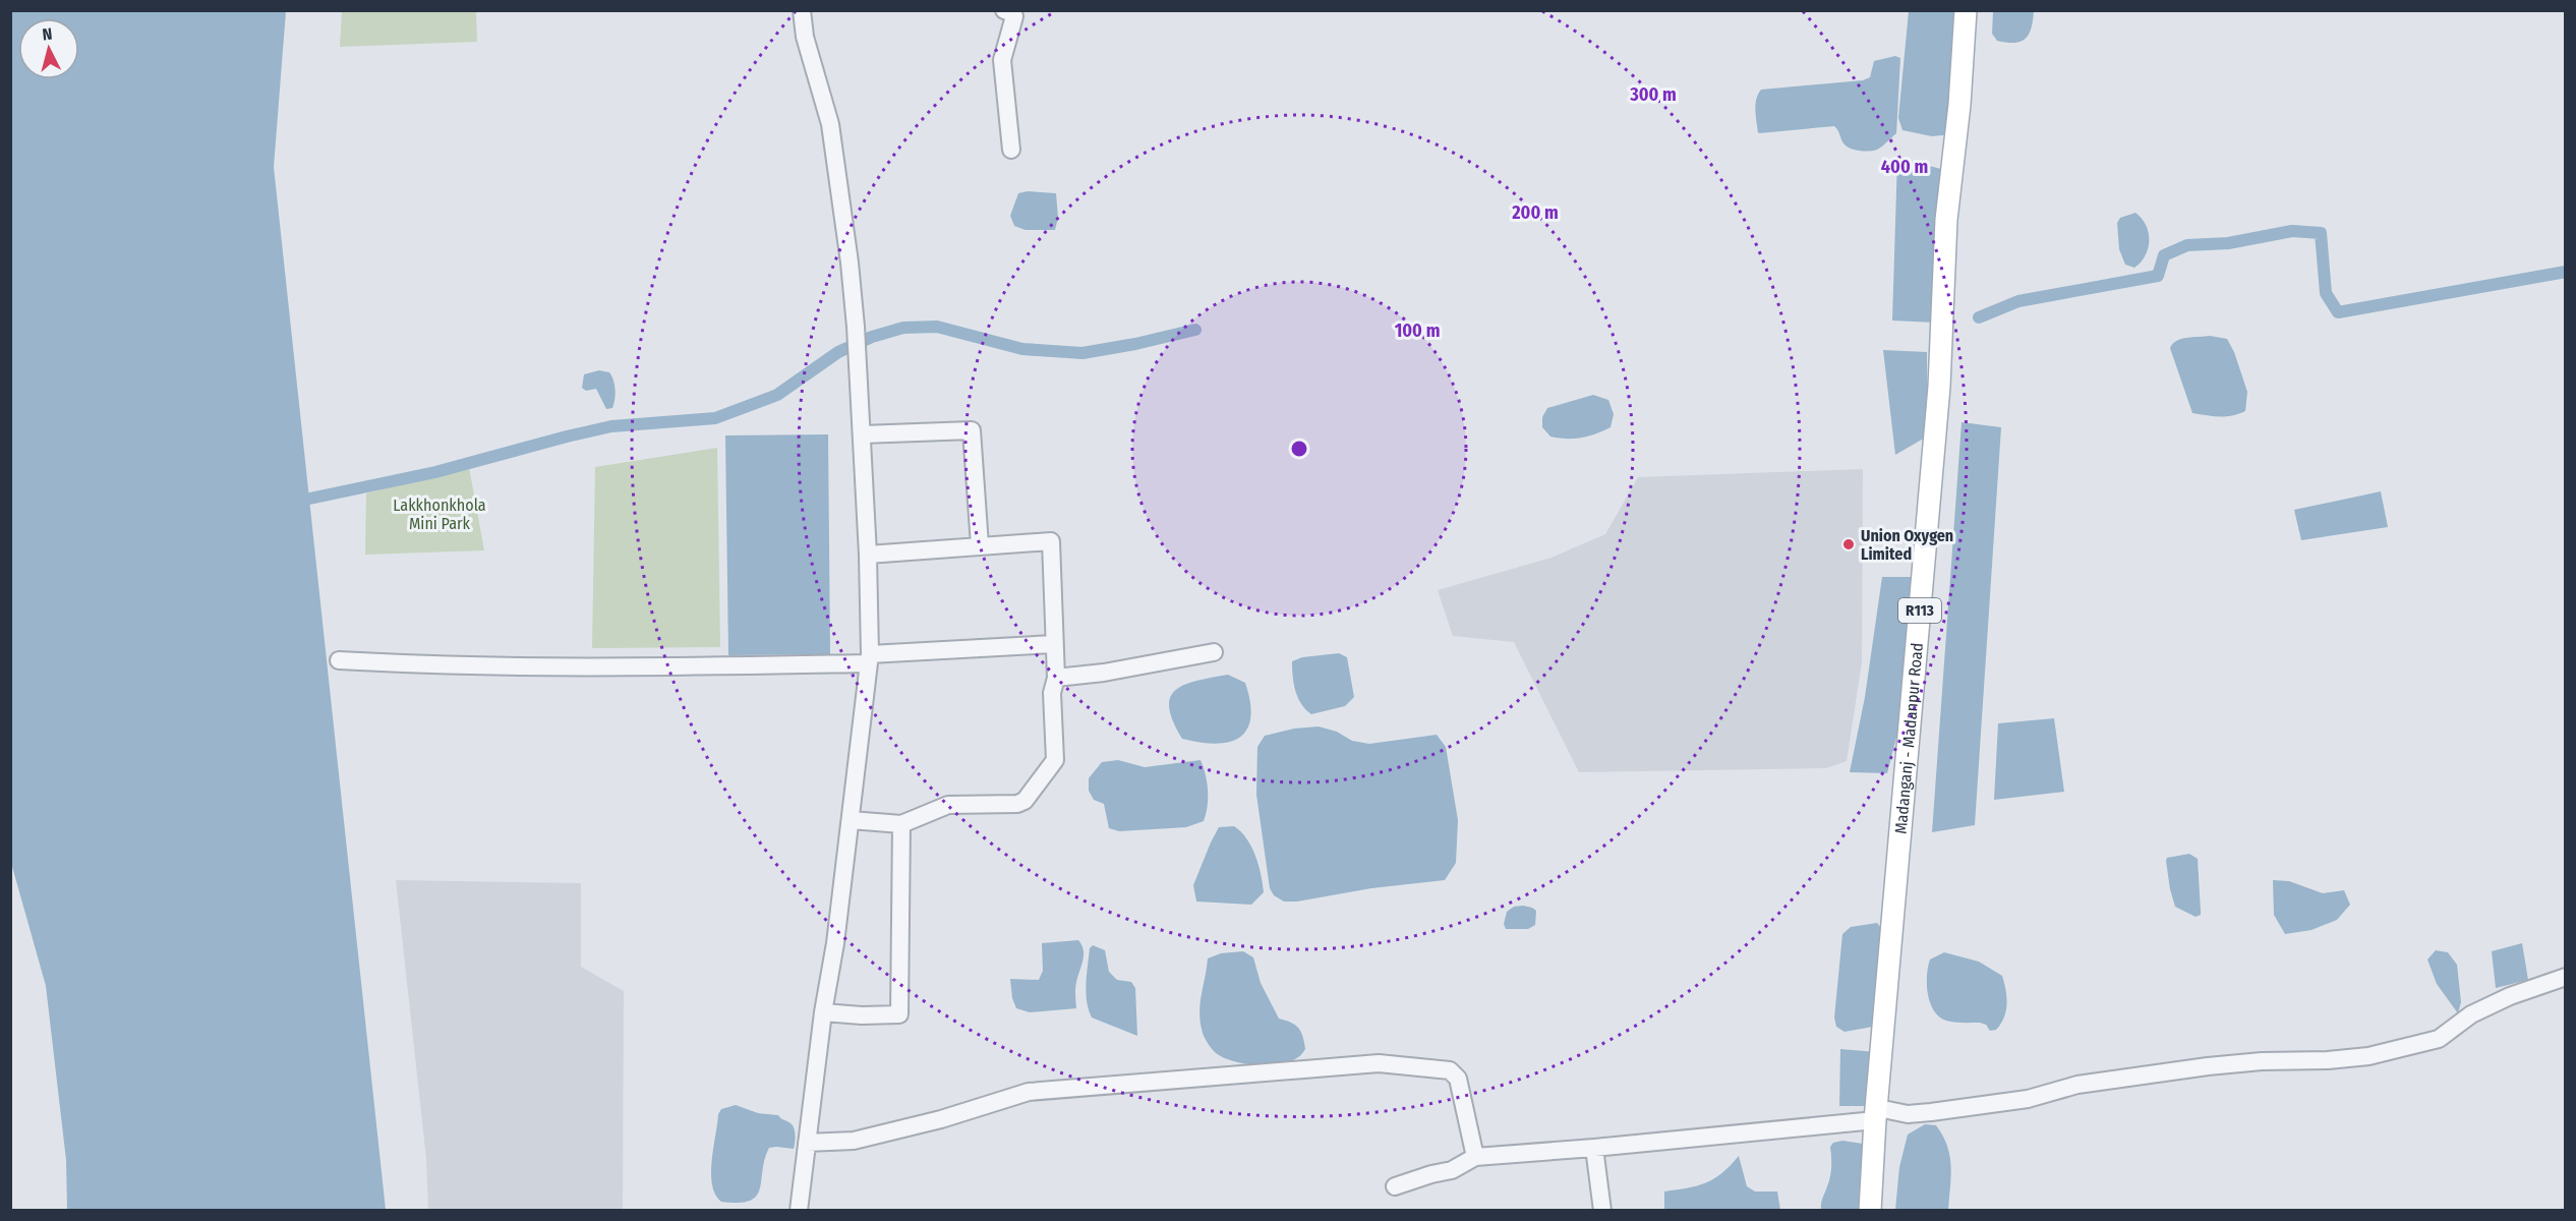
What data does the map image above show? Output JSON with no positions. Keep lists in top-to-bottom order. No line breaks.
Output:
{"streets":{"main road":["R113","Madanganj - Madanpur Road"]},"parks":["Lakkhonkhola Mini Park"],"places":["Union Oxygen Limited"],"north":"top","rings":["300 m","400 m","200 m","100 m"]}
